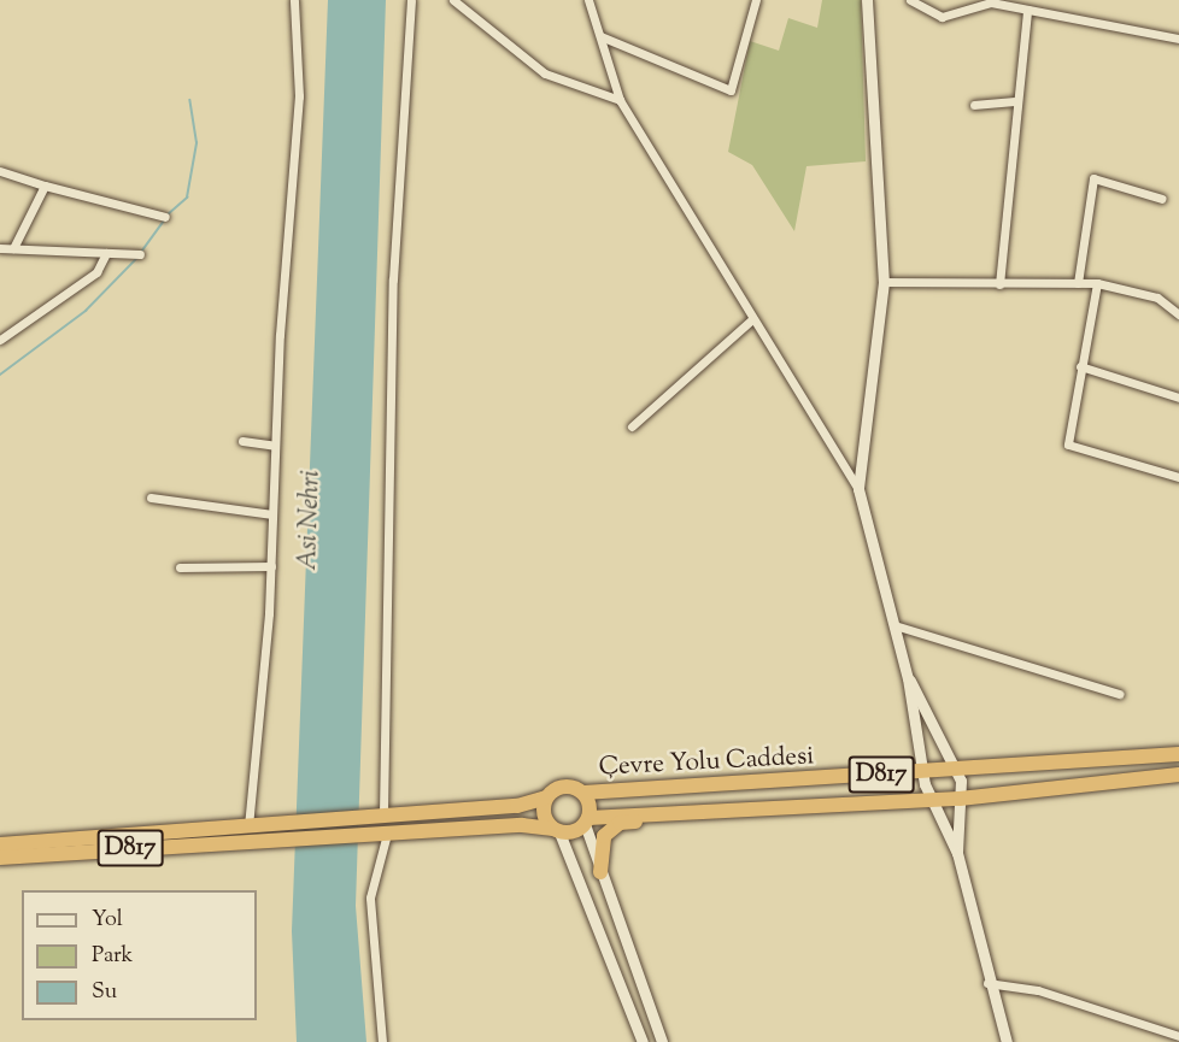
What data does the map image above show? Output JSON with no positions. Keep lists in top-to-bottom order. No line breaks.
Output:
{"streets":{"highway":["Çevre Yolu Caddesi","D817"]},"water":["Asi Nehri"],"legend":["Yol","Park","Su"]}
